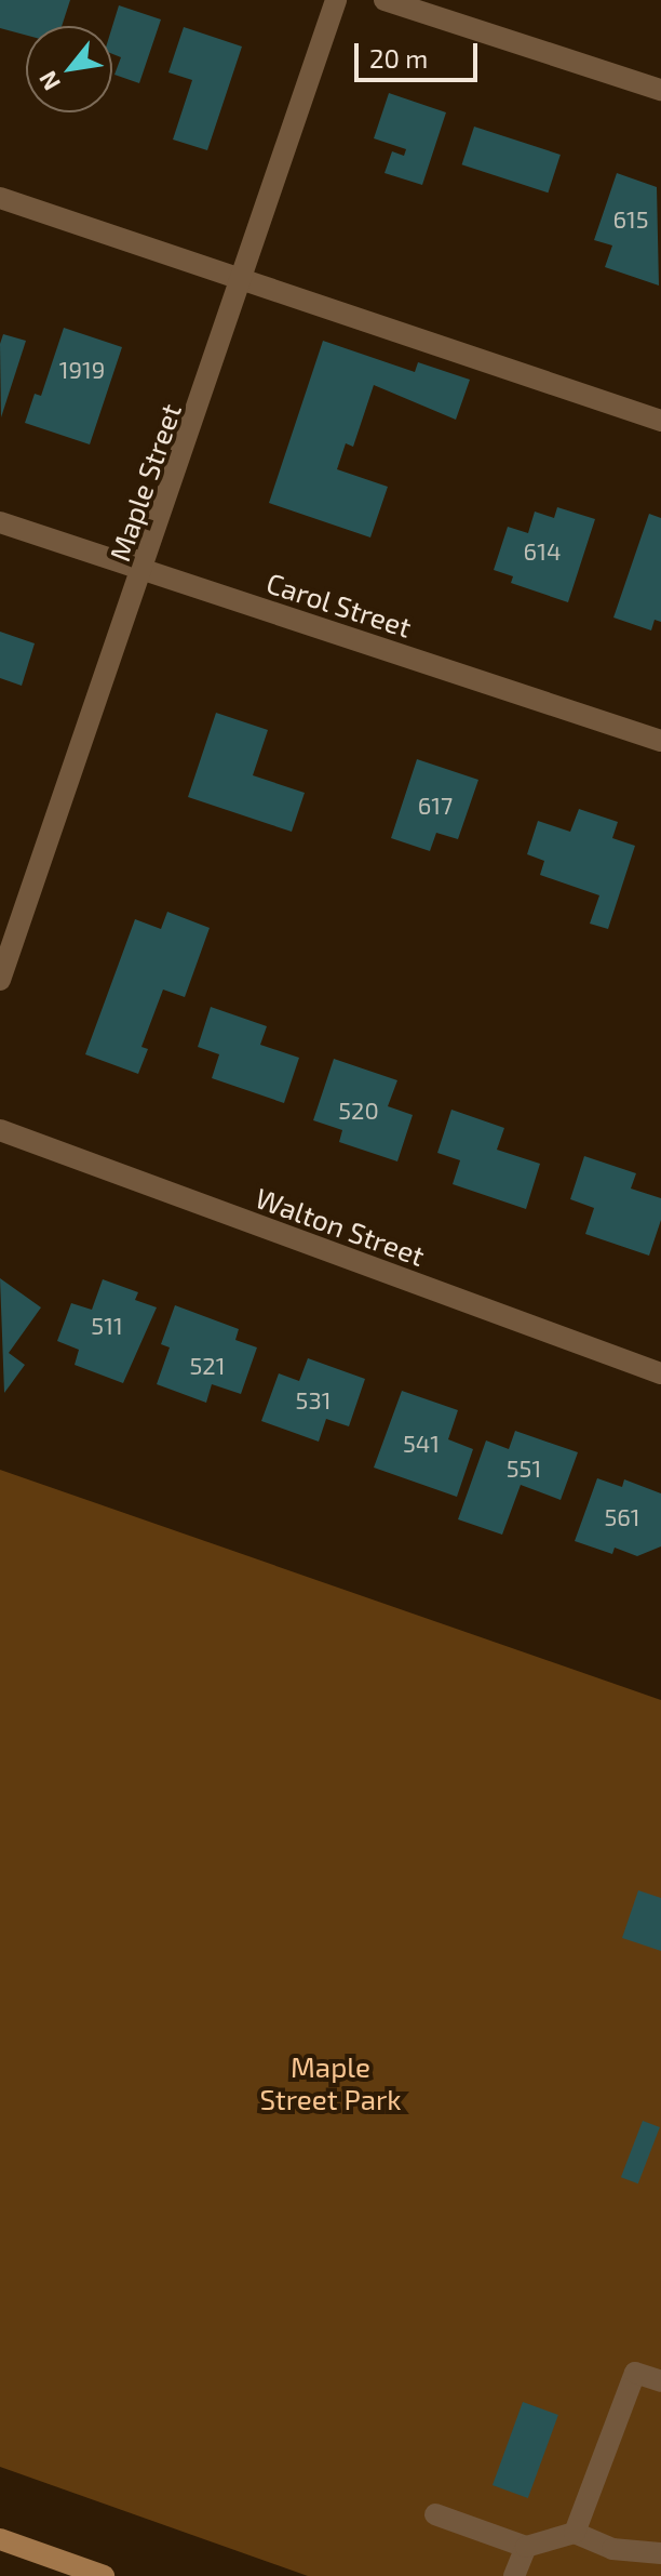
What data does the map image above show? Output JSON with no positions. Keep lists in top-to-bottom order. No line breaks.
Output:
{"streets":{"street":["Maple Street","Carol Street","Walton Street"]},"crossings":[["Maple Street","Carol Street"]],"parks":["Maple Street Park"],"house_numbers":["615","1919","614","617","520","511","521","531","541","551","561"],"scale_bar":"20 m","north":"bottom left"}
